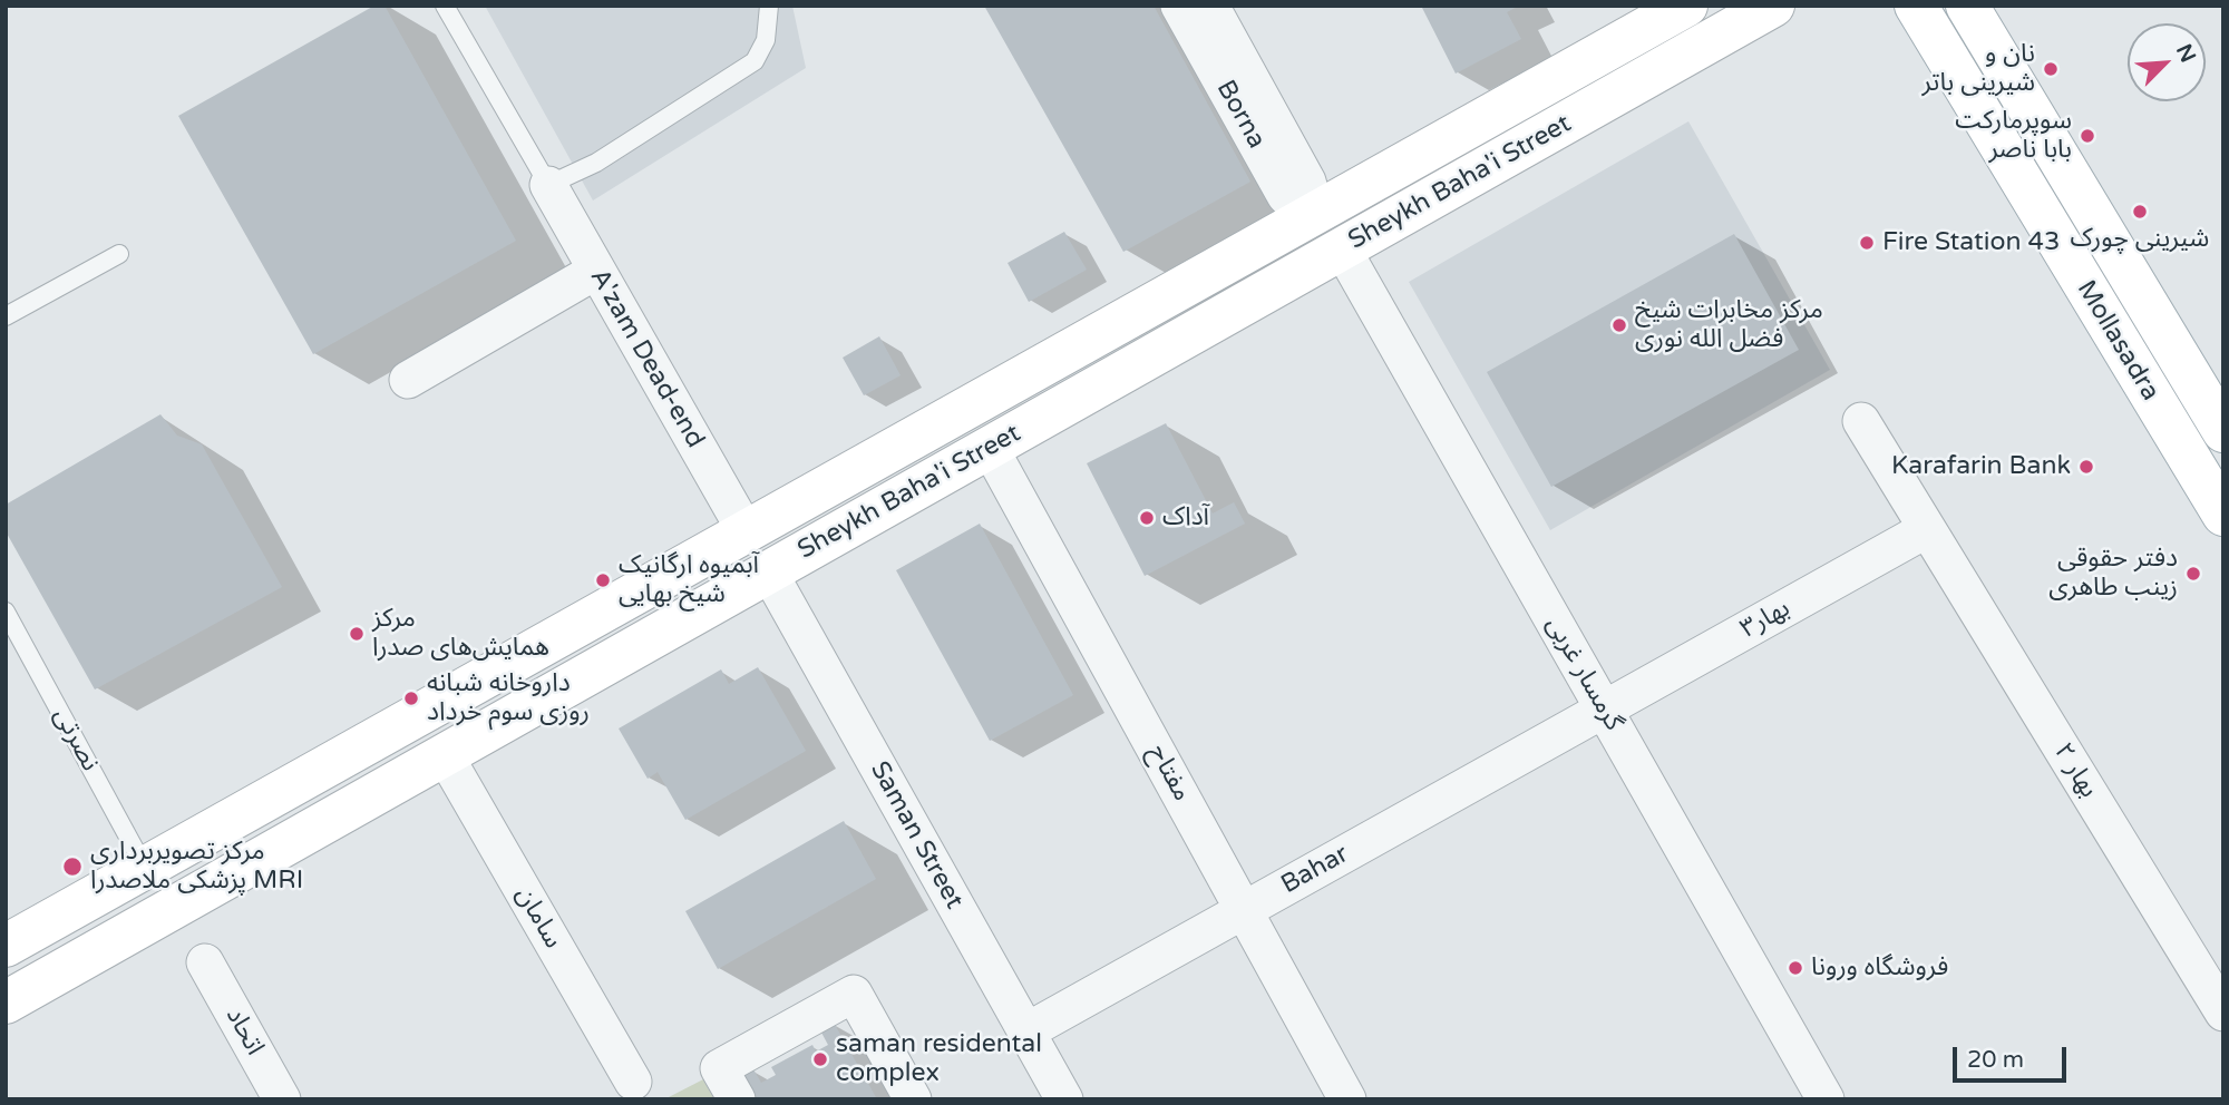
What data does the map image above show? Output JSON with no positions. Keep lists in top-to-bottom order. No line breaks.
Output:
{"streets":{"main road":["Sheykh Baha'i Street","Mollasadra"],"street":["Borna","A'zam Dead-end","بهار۳","گرمسار غربی","بهار ۲","مفتاح","Saman Street","Bahar","سامان","اتحاد"],"lane":["نصرتی"]},"crossings":[["Borna","Sheykh Baha'i Street"],["Sheykh Baha'i Street","A'zam Dead-end"],["Sheykh Baha'i Street","گرمسار غربی"],["Sheykh Baha'i Street","نصرتی"],["Sheykh Baha'i Street","مفتاح"],["Sheykh Baha'i Street","Saman Street"],["Sheykh Baha'i Street","سامان"],["بهار۳","گرمسار غربی"],["بهار۳","بهار ۲"],["بهار۳","Bahar"],["گرمسار غربی","Bahar"],["مفتاح","Bahar"],["Saman Street","Bahar"]],"places":["نان و شیرینی باتر","سوپرمارکت بابا ناصر","شیرینی چورک","Fire Station 43","مرکز مخابرات شیخ فضل الله نوری","Karafarin Bank","آداک","دفتر حقوقی زینب طاهری","آبمیوه ارگانیک شیخ بهایی","مرکز همایش‌های صدرا","داروخانه شبانه روزی سوم خرداد","مرکز تصویربرداری پزشکی ملاصدرا MRI","فروشگاه ورونا","saman residental complex"],"scale_bar":"20 m","north":"top right"}
